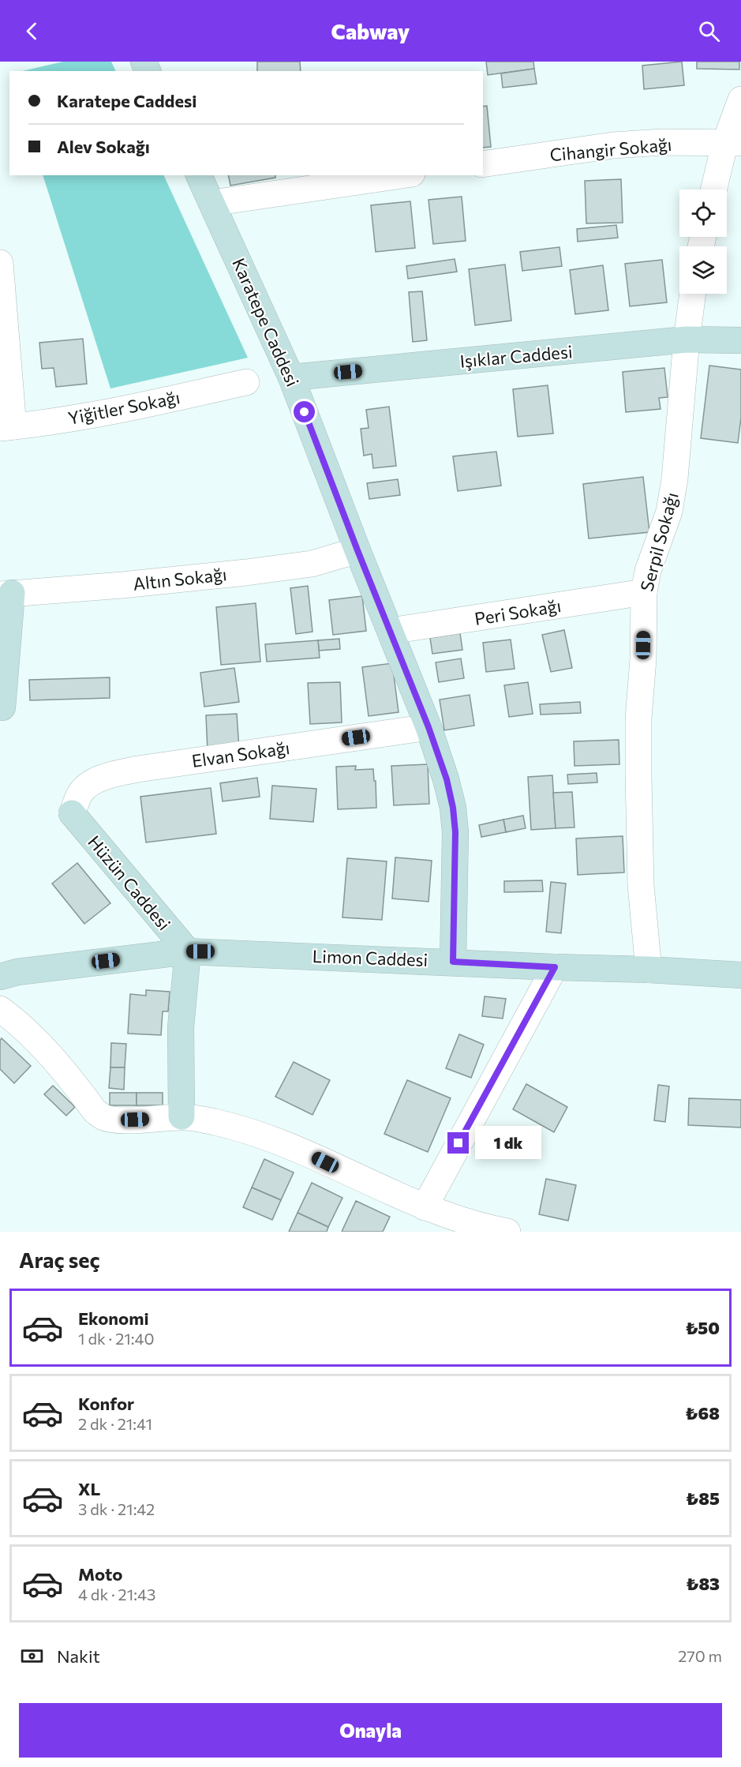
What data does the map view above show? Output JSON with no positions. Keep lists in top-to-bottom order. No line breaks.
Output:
{"streets":{"street":["Cihangir Sokağı","Karatepe Caddesi","Işıklar Caddesi","Yiğitler Sokağı","Serpil Sokağı","Altın Sokağı","Peri Sokağı","Elvan Sokağı","Hüzün Caddesi","Limon Caddesi"]},"crossings":[["Karatepe Caddesi","Işıklar Caddesi"],["Karatepe Caddesi","Altın Sokağı"],["Karatepe Caddesi","Peri Sokağı"],["Karatepe Caddesi","Elvan Sokağı"],["Karatepe Caddesi","Limon Caddesi"],["Işıklar Caddesi","Serpil Sokağı"],["Serpil Sokağı","Peri Sokağı"],["Serpil Sokağı","Limon Caddesi"],["Elvan Sokağı","Hüzün Caddesi"],["Hüzün Caddesi","Limon Caddesi"]],"page":{"header":"Cabway","banner":["Karatepe Caddesi","Alev Sokağı"],"bubble":"1 dk","heading":"Araç seç","list":[{"name":"Ekonomi","note":"1 dk · 21:40","value":"₺50"},{"name":"Konfor","note":"2 dk · 21:41","value":"₺68"},{"name":"XL","note":"3 dk · 21:42","value":"₺85"},{"name":"Moto","note":"4 dk · 21:43","value":"₺83"}],"pay":["Nakit","270 m"],"buttons":"Onayla"}}
